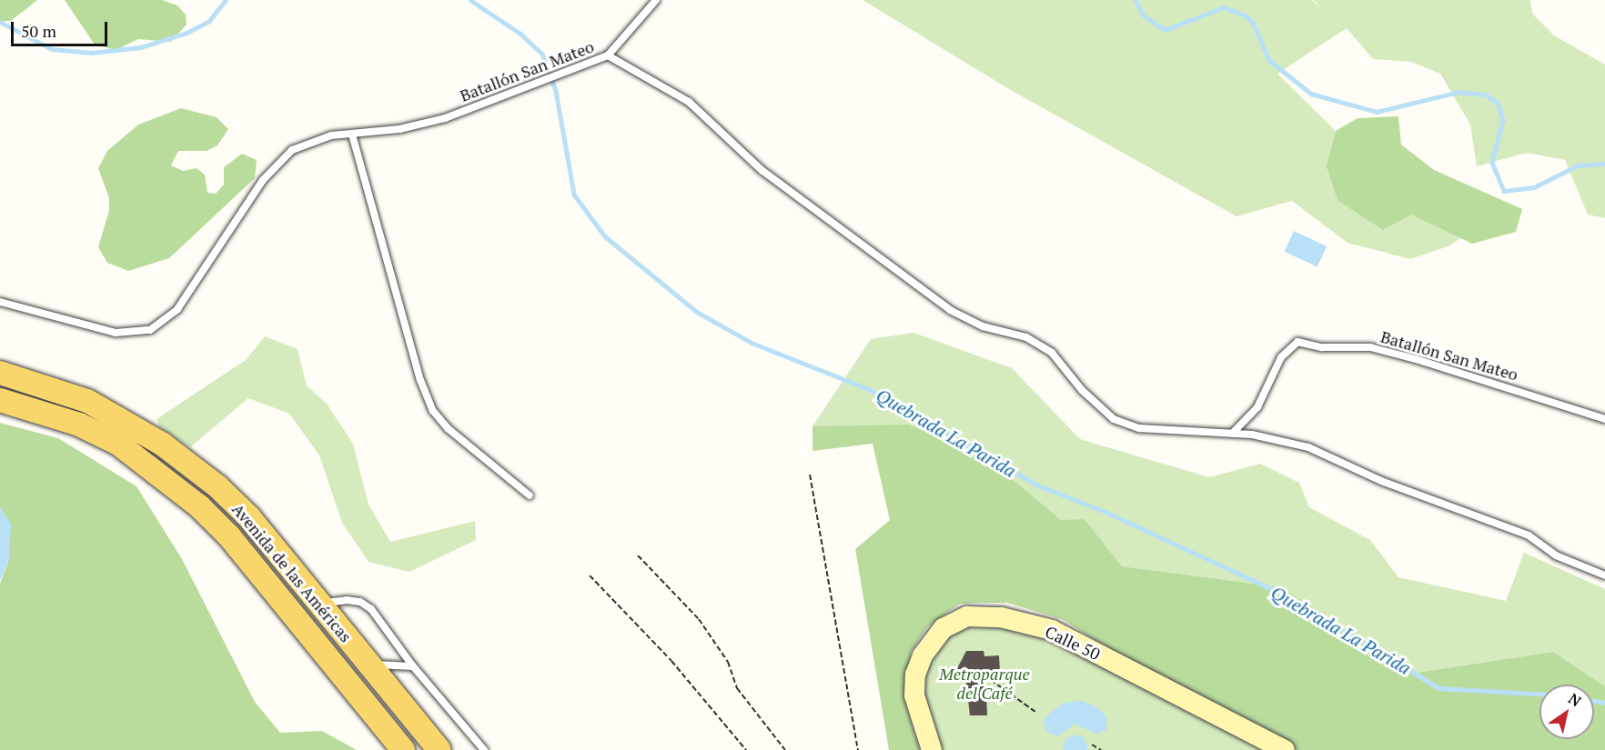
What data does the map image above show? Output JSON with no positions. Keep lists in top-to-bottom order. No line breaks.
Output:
{"streets":{"main road":["Avenida de las Américas"],"street":["Calle 50"],"lane":["Batallón San Mateo"]},"water":["Quebrada La Parida"],"parks":["Metroparque del Café"],"scale_bar":"50 m","north":"top right"}
